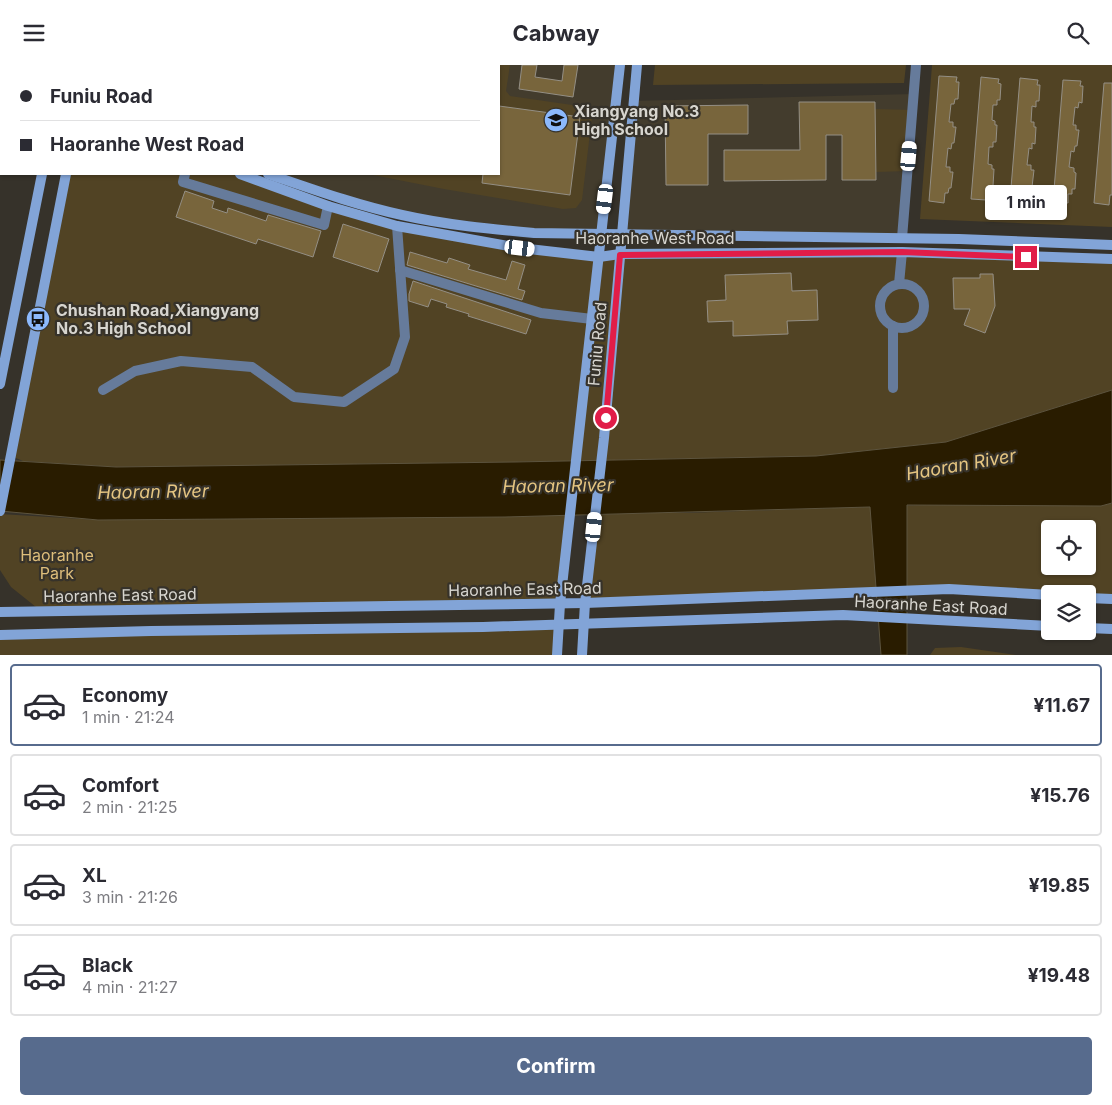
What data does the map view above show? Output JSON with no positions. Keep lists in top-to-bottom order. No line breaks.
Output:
{"streets":{"street":["Haoranhe West Road","Funiu Road","Haoranhe East Road"]},"crossings":[["Haoranhe West Road","Funiu Road"],["Funiu Road","Haoranhe East Road"]],"water":["Haoran River"],"parks":["Haoranhe Park"],"places":{"school or university":["Xiangyang No.3 High School"],"bus stop":["Chushan Road,Xiangyang No.3 High School"]},"page":{"header":"Cabway","banner":["Funiu Road","Haoranhe West Road"],"bubble":"1 min","list":[{"name":"Economy","note":"1 min · 21:24","value":"¥11.67"},{"name":"Comfort","note":"2 min · 21:25","value":"¥15.76"},{"name":"XL","note":"3 min · 21:26","value":"¥19.85"},{"name":"Black","note":"4 min · 21:27","value":"¥19.48"}],"buttons":"Confirm"}}
